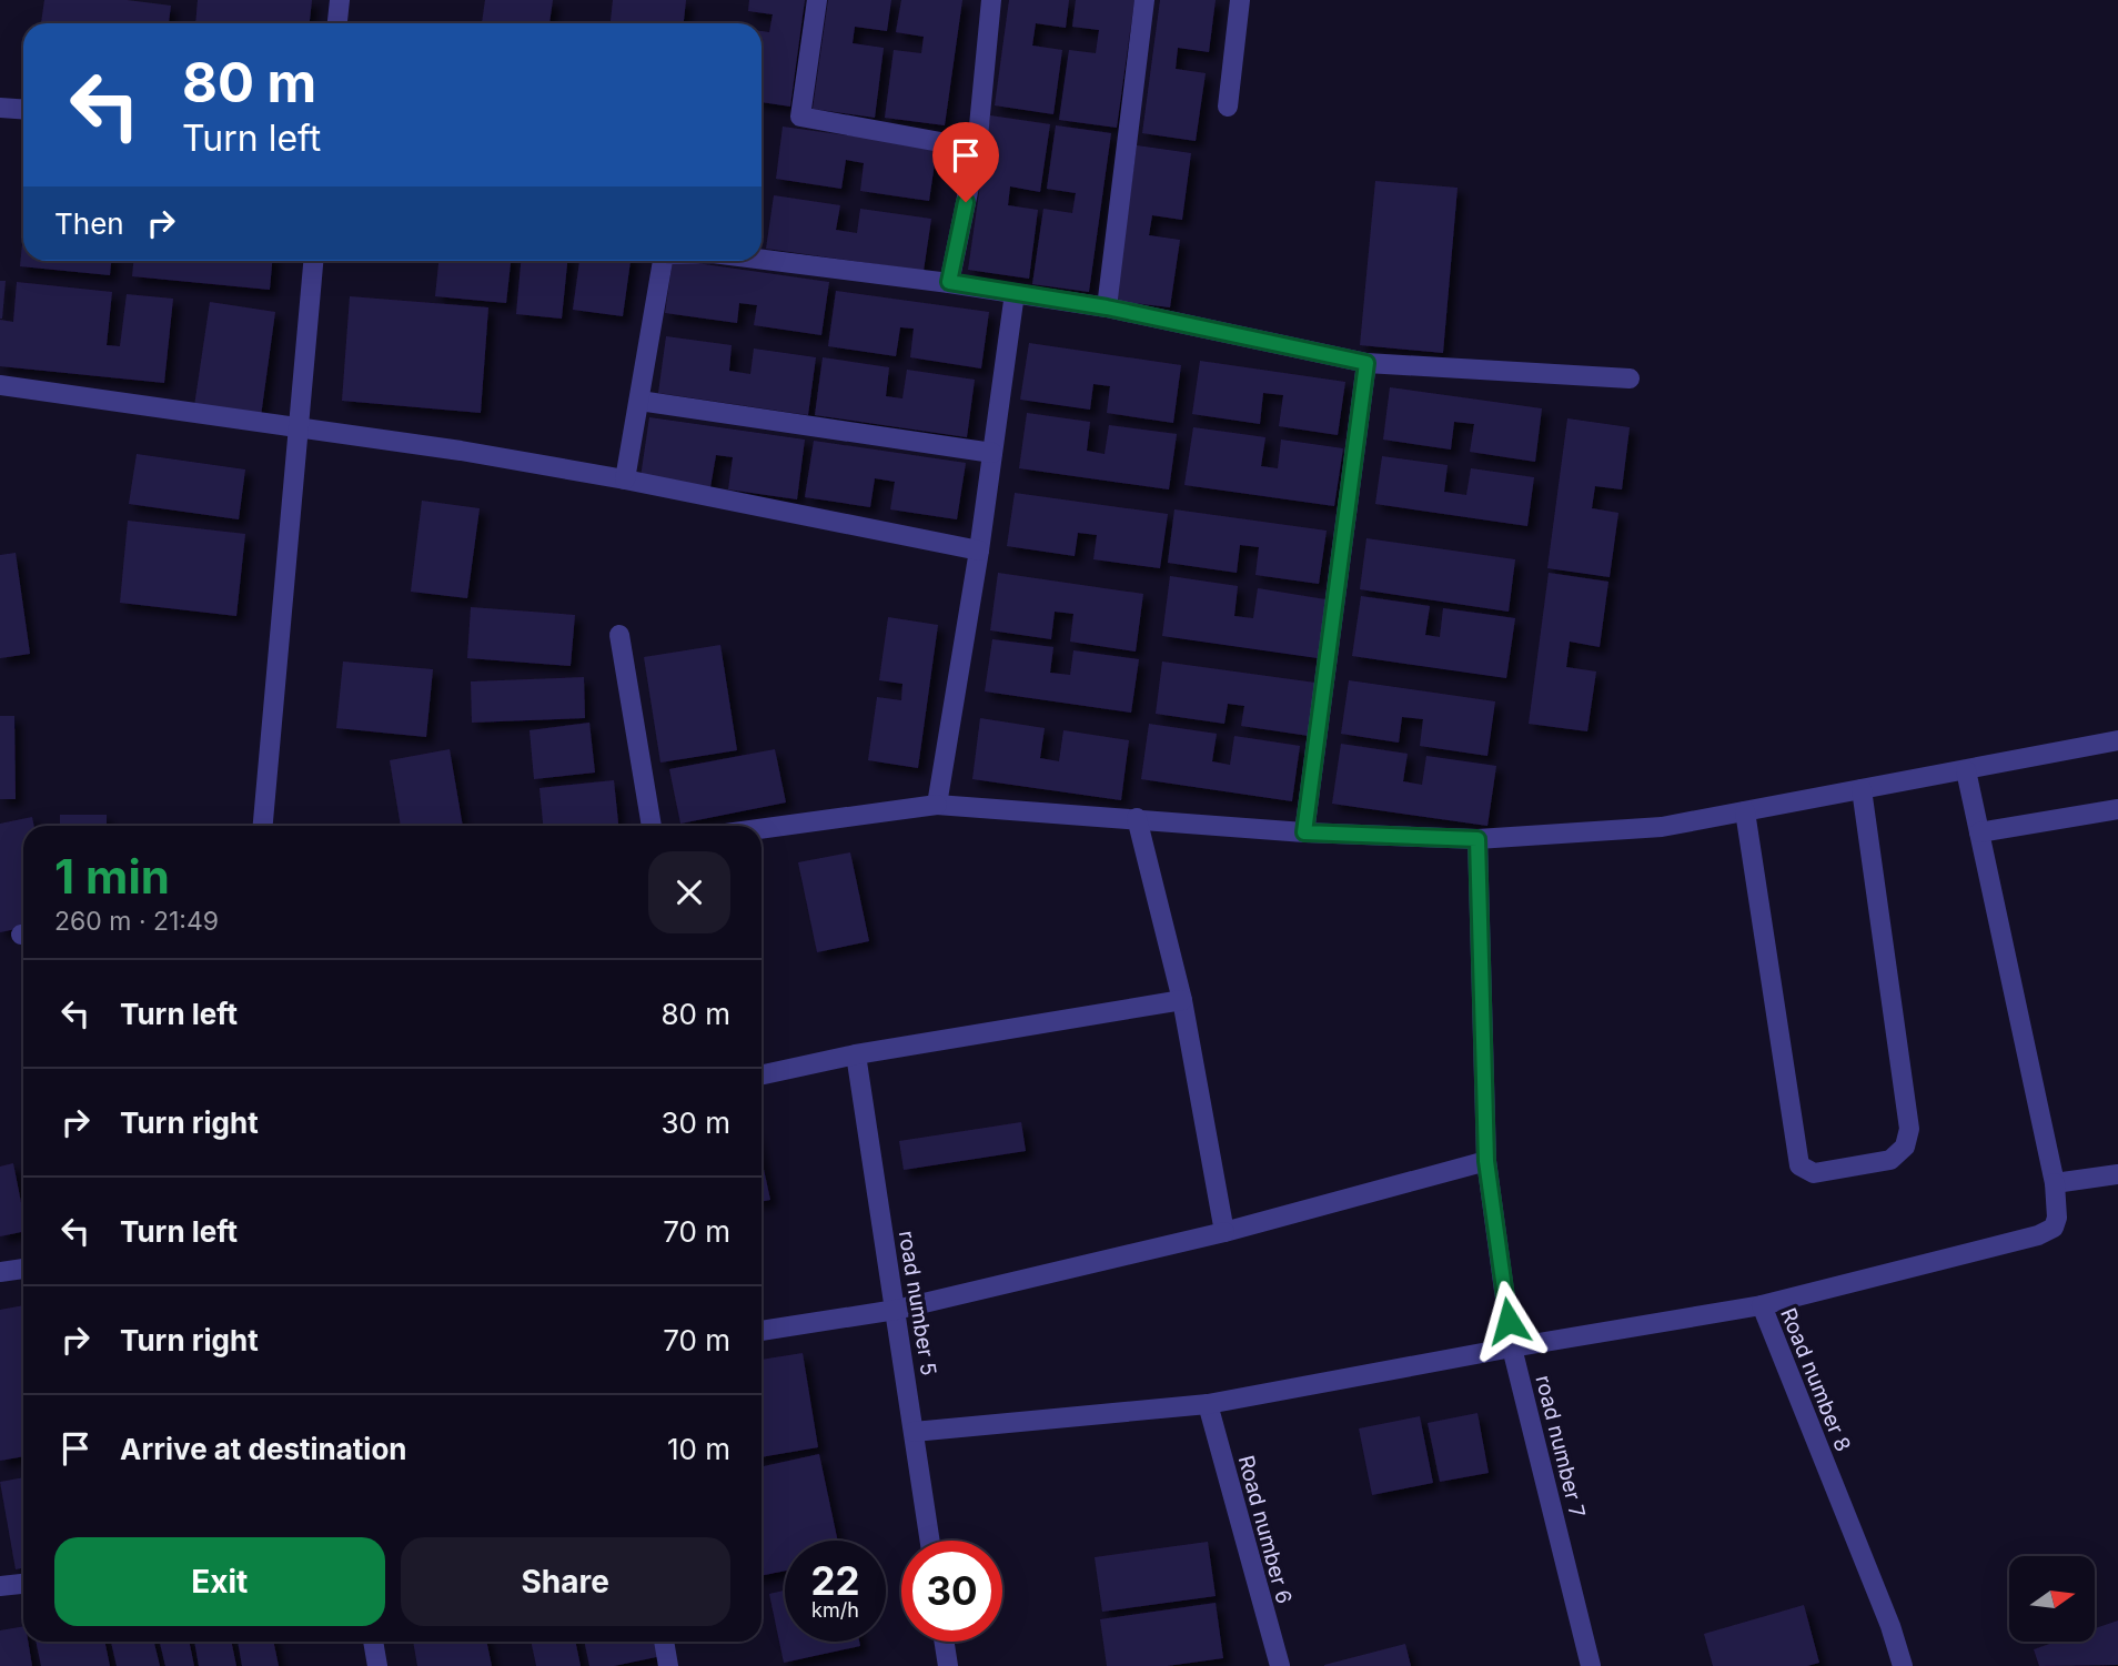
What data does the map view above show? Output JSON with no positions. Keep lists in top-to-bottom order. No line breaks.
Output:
{"streets":{"street":["road number 5","Road number 8","road number 7","Road number 6"]},"north":"right","page":{"turn":["80 m","Turn left"],"then":"Then","heading":["1 min","260 m · 21:49"],"list":[{"name":"Turn left","value":"80 m"},{"name":"Turn right","value":"30 m"},{"name":"Turn left","value":"70 m"},{"name":"Turn right","value":"70 m"},{"name":"Arrive at destination","value":"10 m"}],"buttons":["Exit","Share"],"speed":"22 km/h","limit":"30"}}
